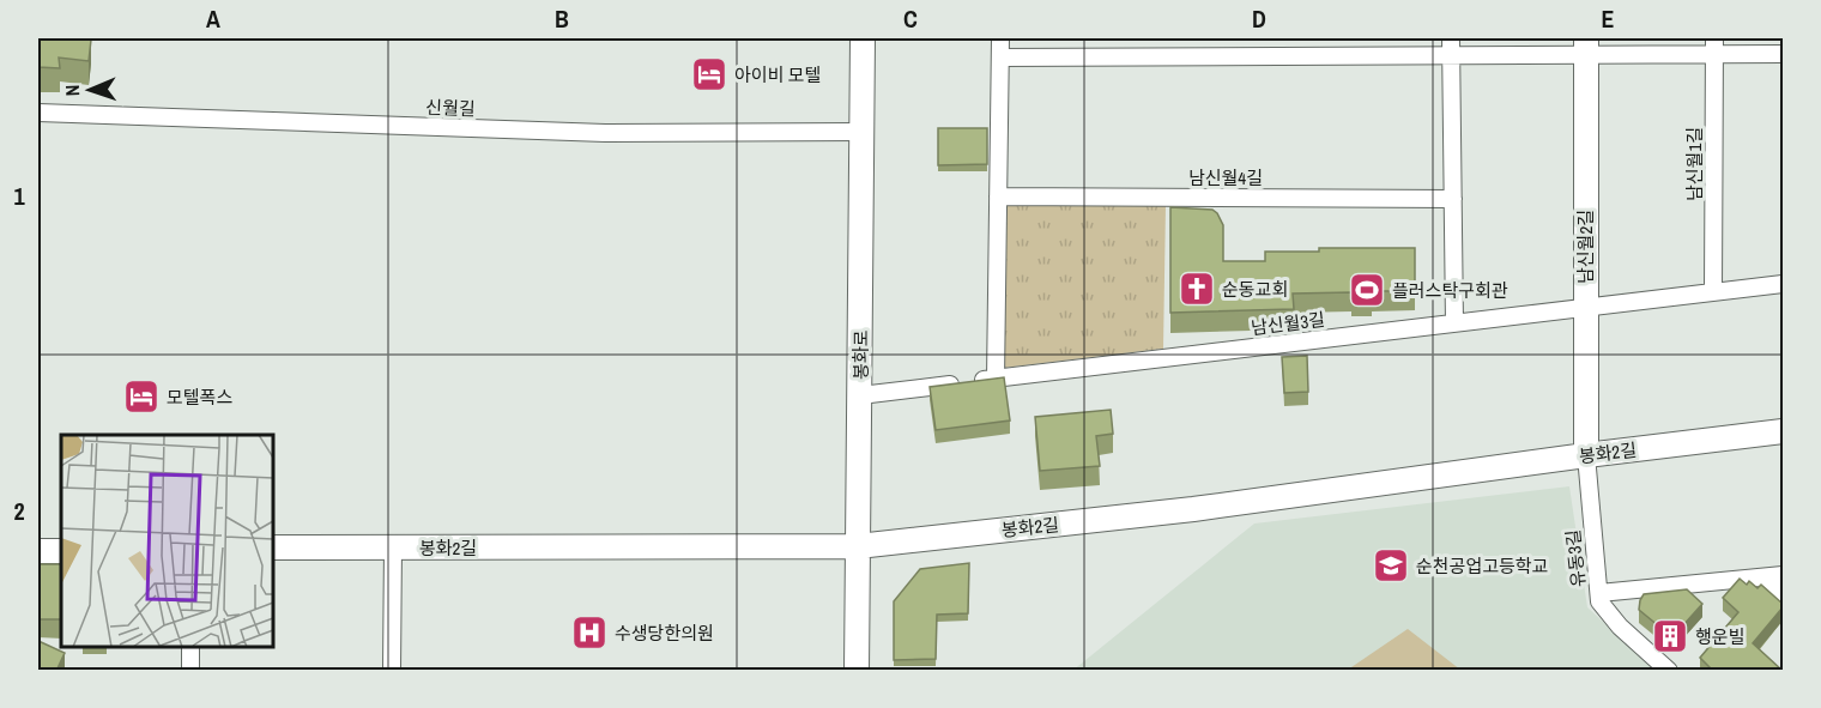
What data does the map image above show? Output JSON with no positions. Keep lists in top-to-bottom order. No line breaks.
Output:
{"streets":{"street":["신월길","남신월1길","남신월4길","남신월2길","남신월3길","봉화로","봉화2길","유동3길"]},"crossings":[["신월길","봉화로"],["남신월2길","남신월3길"],["남신월2길","봉화2길"],["남신월2길","유동3길"],["남신월3길","봉화로"],["봉화로","봉화2길"],["봉화2길","유동3길"]],"places":{"hotel":["아이비 모텔","모텔폭스"],"church":["순동교회"],"sports":["플러스탁구회관"],"school or university":["순천공업고등학교"],"hospital":["수생당한의원"],"building":["행운빌"]},"north":"left","grid":{"columns":["A","B","C","D","E"],"rows":["1","2"]}}
